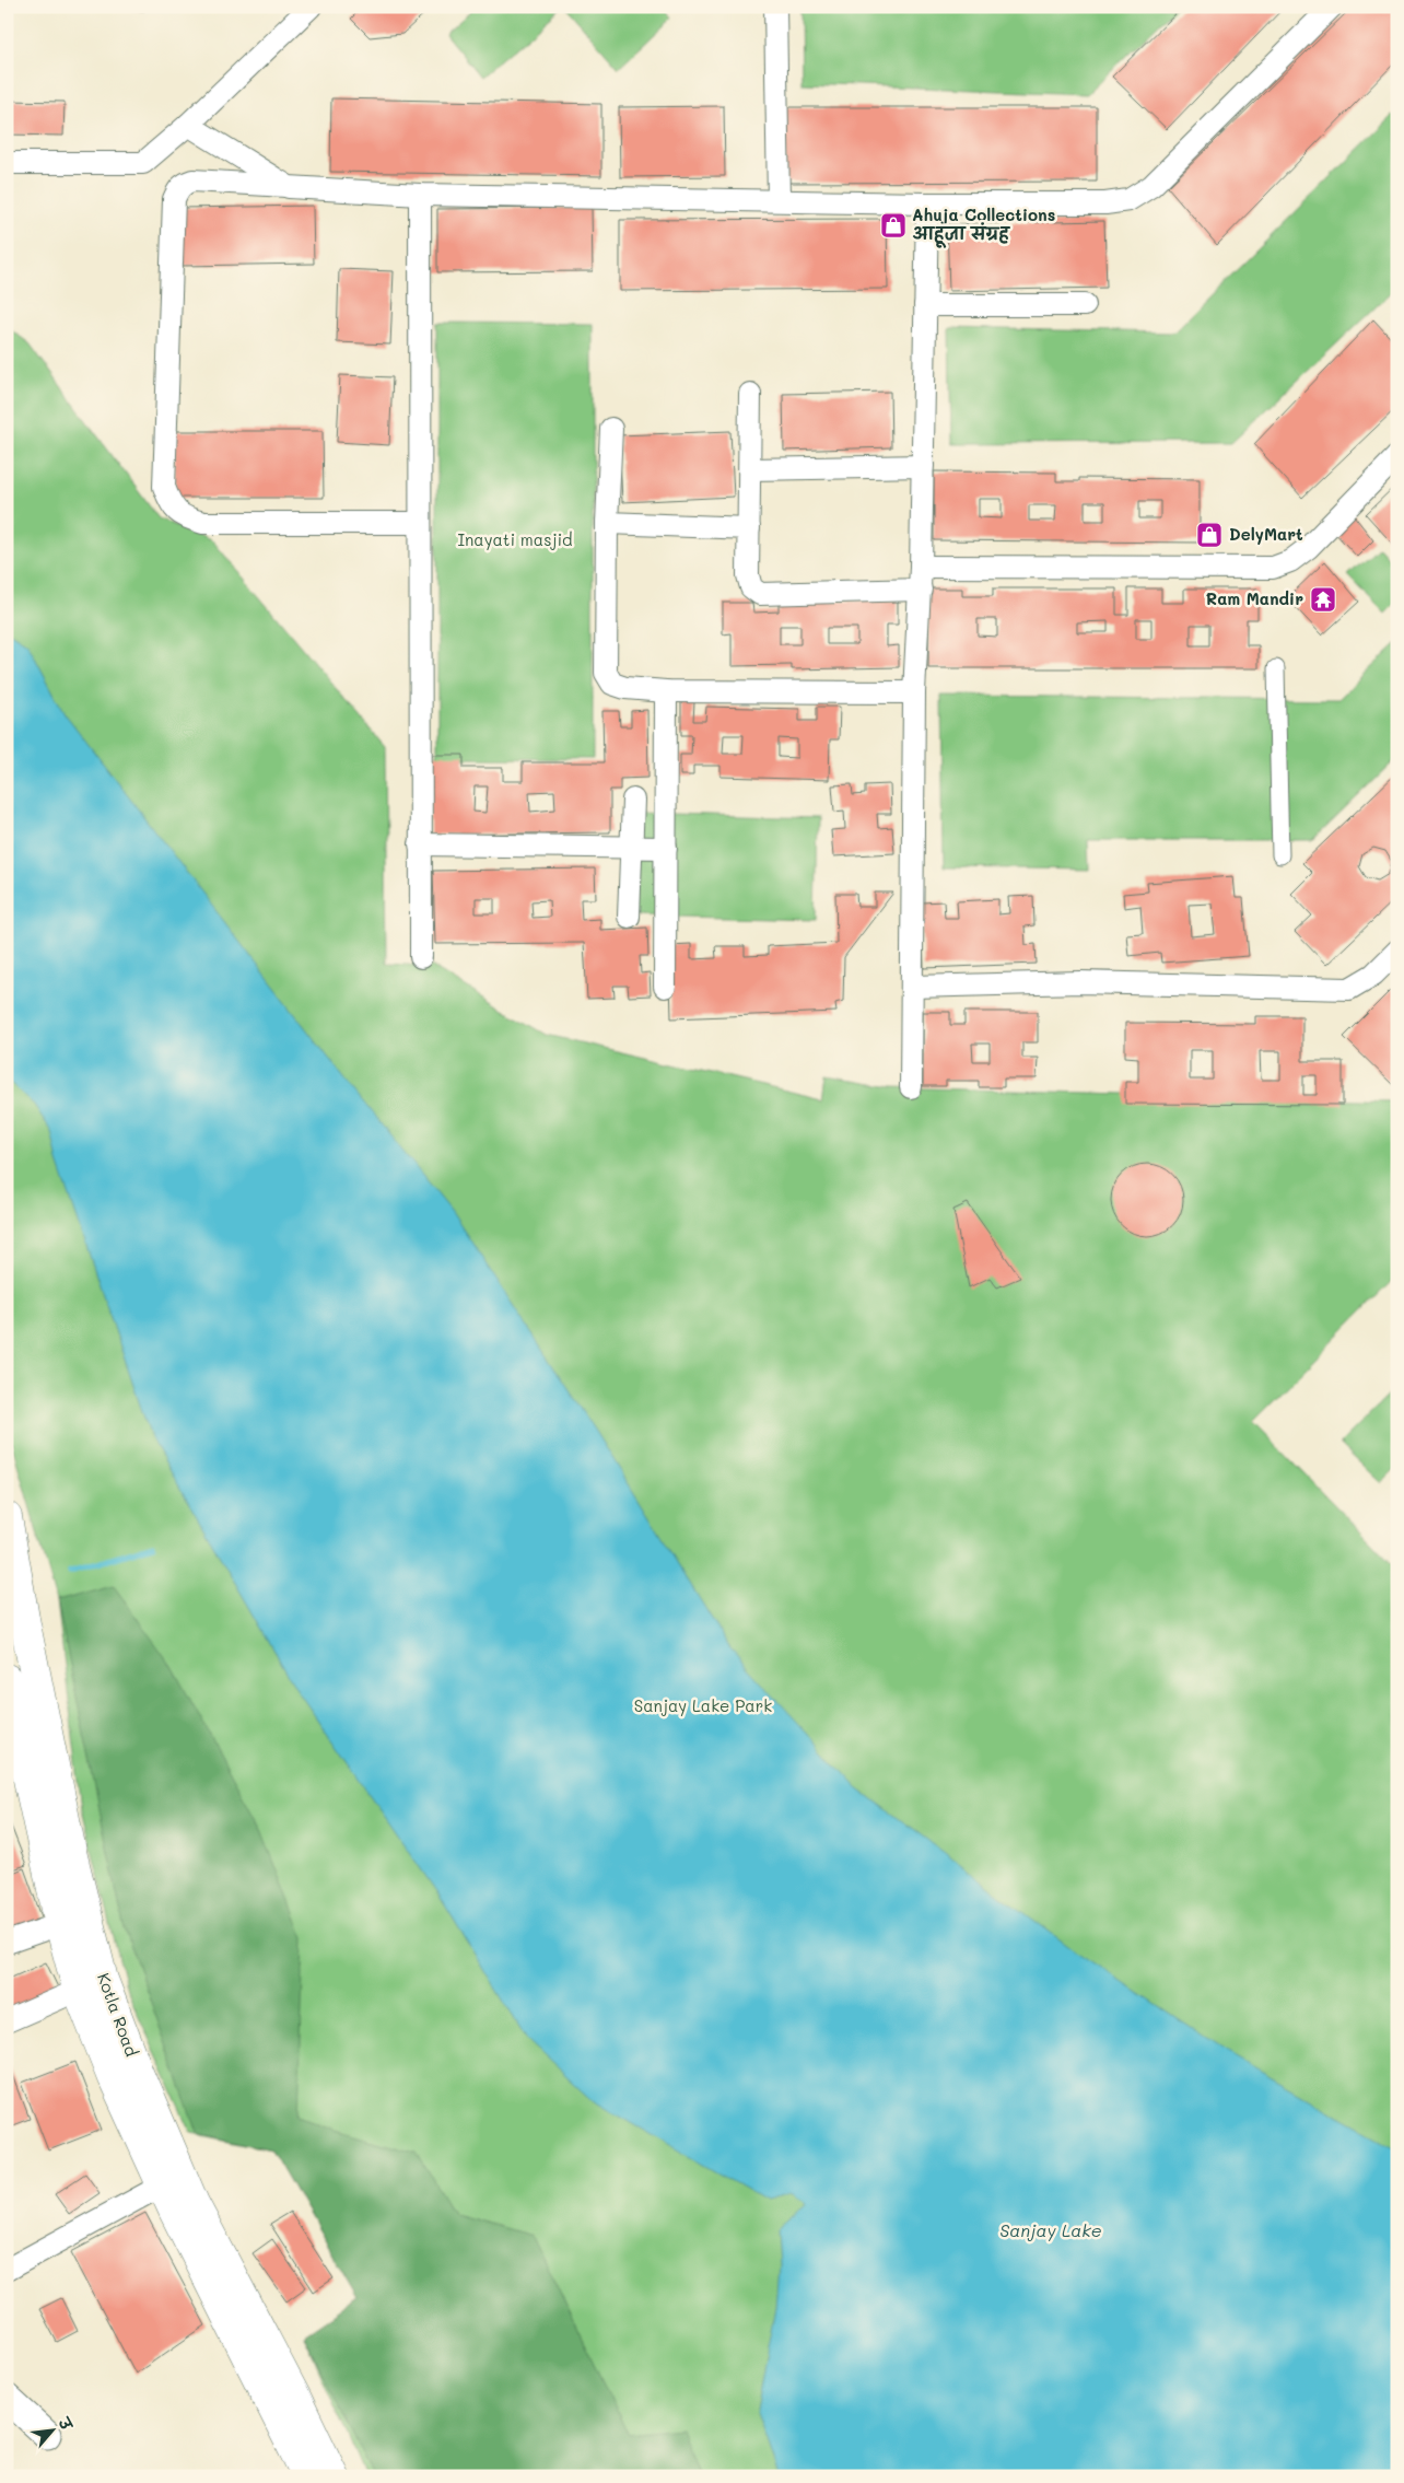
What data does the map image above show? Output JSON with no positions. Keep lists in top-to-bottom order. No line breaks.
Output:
{"streets":{"main road":["Kotla Road"]},"water":["Sanjay Lake"],"parks":["Inayati masjid","Sanjay Lake Park"],"places":{"shop":["Ahuja Collections आहूजा संग्रह","DelyMart"],"temple":["Ram Mandir"]},"north":"top right"}
